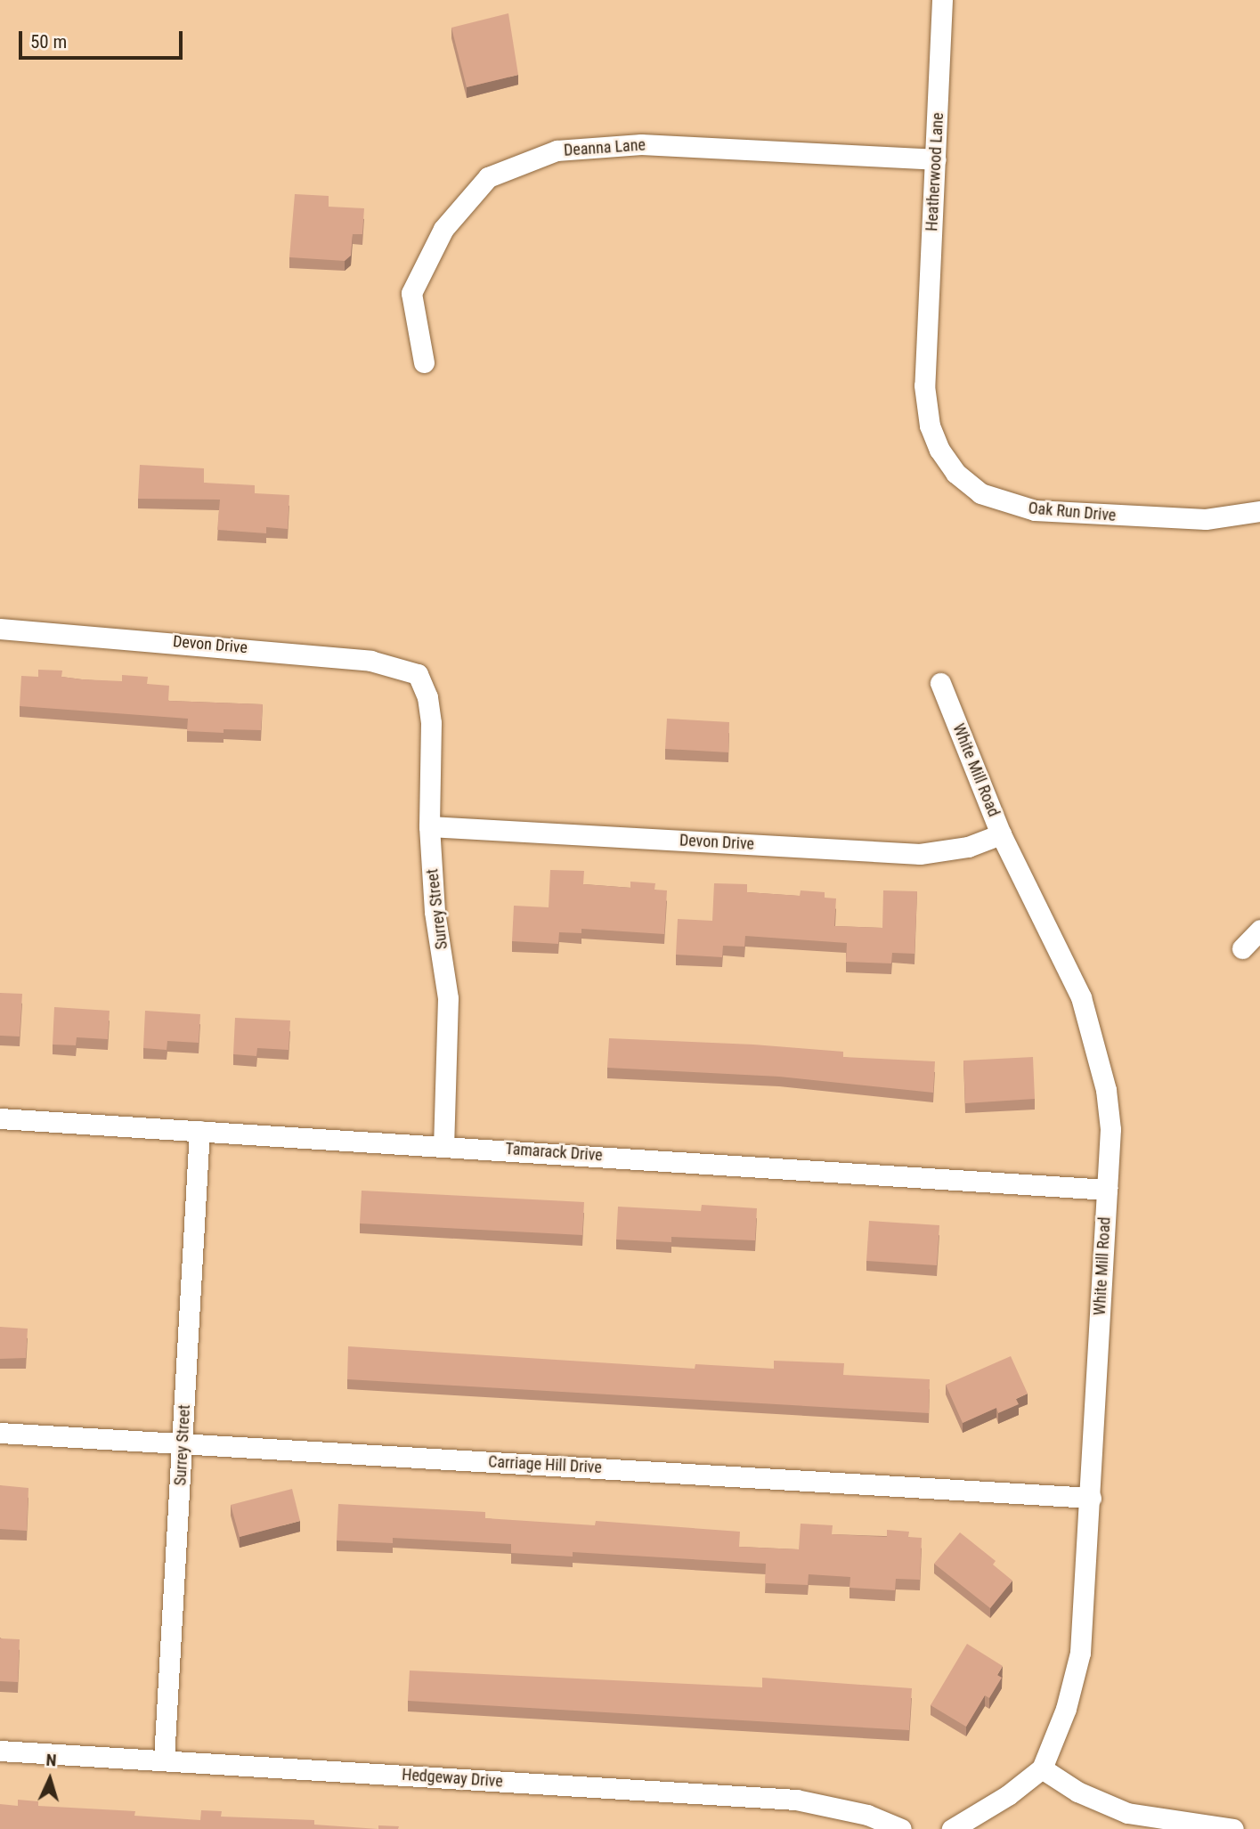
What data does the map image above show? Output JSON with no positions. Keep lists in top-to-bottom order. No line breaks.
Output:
{"streets":{"street":["Deanna Lane","Heatherwood Lane","Oak Run Drive","Devon Drive","White Mill Road","Surrey Street","Tamarack Drive","Carriage Hill Drive","Hedgeway Drive"]},"crossings":[["Deanna Lane","Heatherwood Lane"],["Heatherwood Lane","Oak Run Drive"],["Devon Drive","White Mill Road"],["Devon Drive","Surrey Street"],["White Mill Road","Tamarack Drive"],["White Mill Road","Carriage Hill Drive"],["Surrey Street","Tamarack Drive"],["Surrey Street","Carriage Hill Drive"],["Surrey Street","Hedgeway Drive"]],"scale_bar":"50 m","north":"top"}
